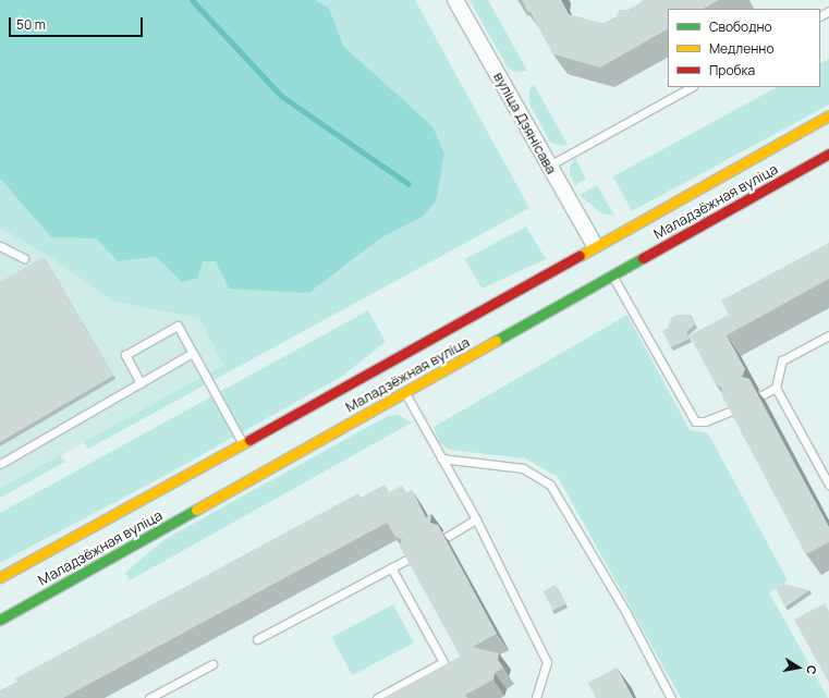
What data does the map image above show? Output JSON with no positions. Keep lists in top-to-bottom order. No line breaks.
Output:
{"streets":{"main road":["Маладзёжная вуліца"],"street":["вуліца Дзянісава"]},"crossings":[["вуліца Дзянісава","Маладзёжная вуліца"]],"legend":["Свободно","Медленно","Пробка"],"scale_bar":"50 m","north":"right"}
